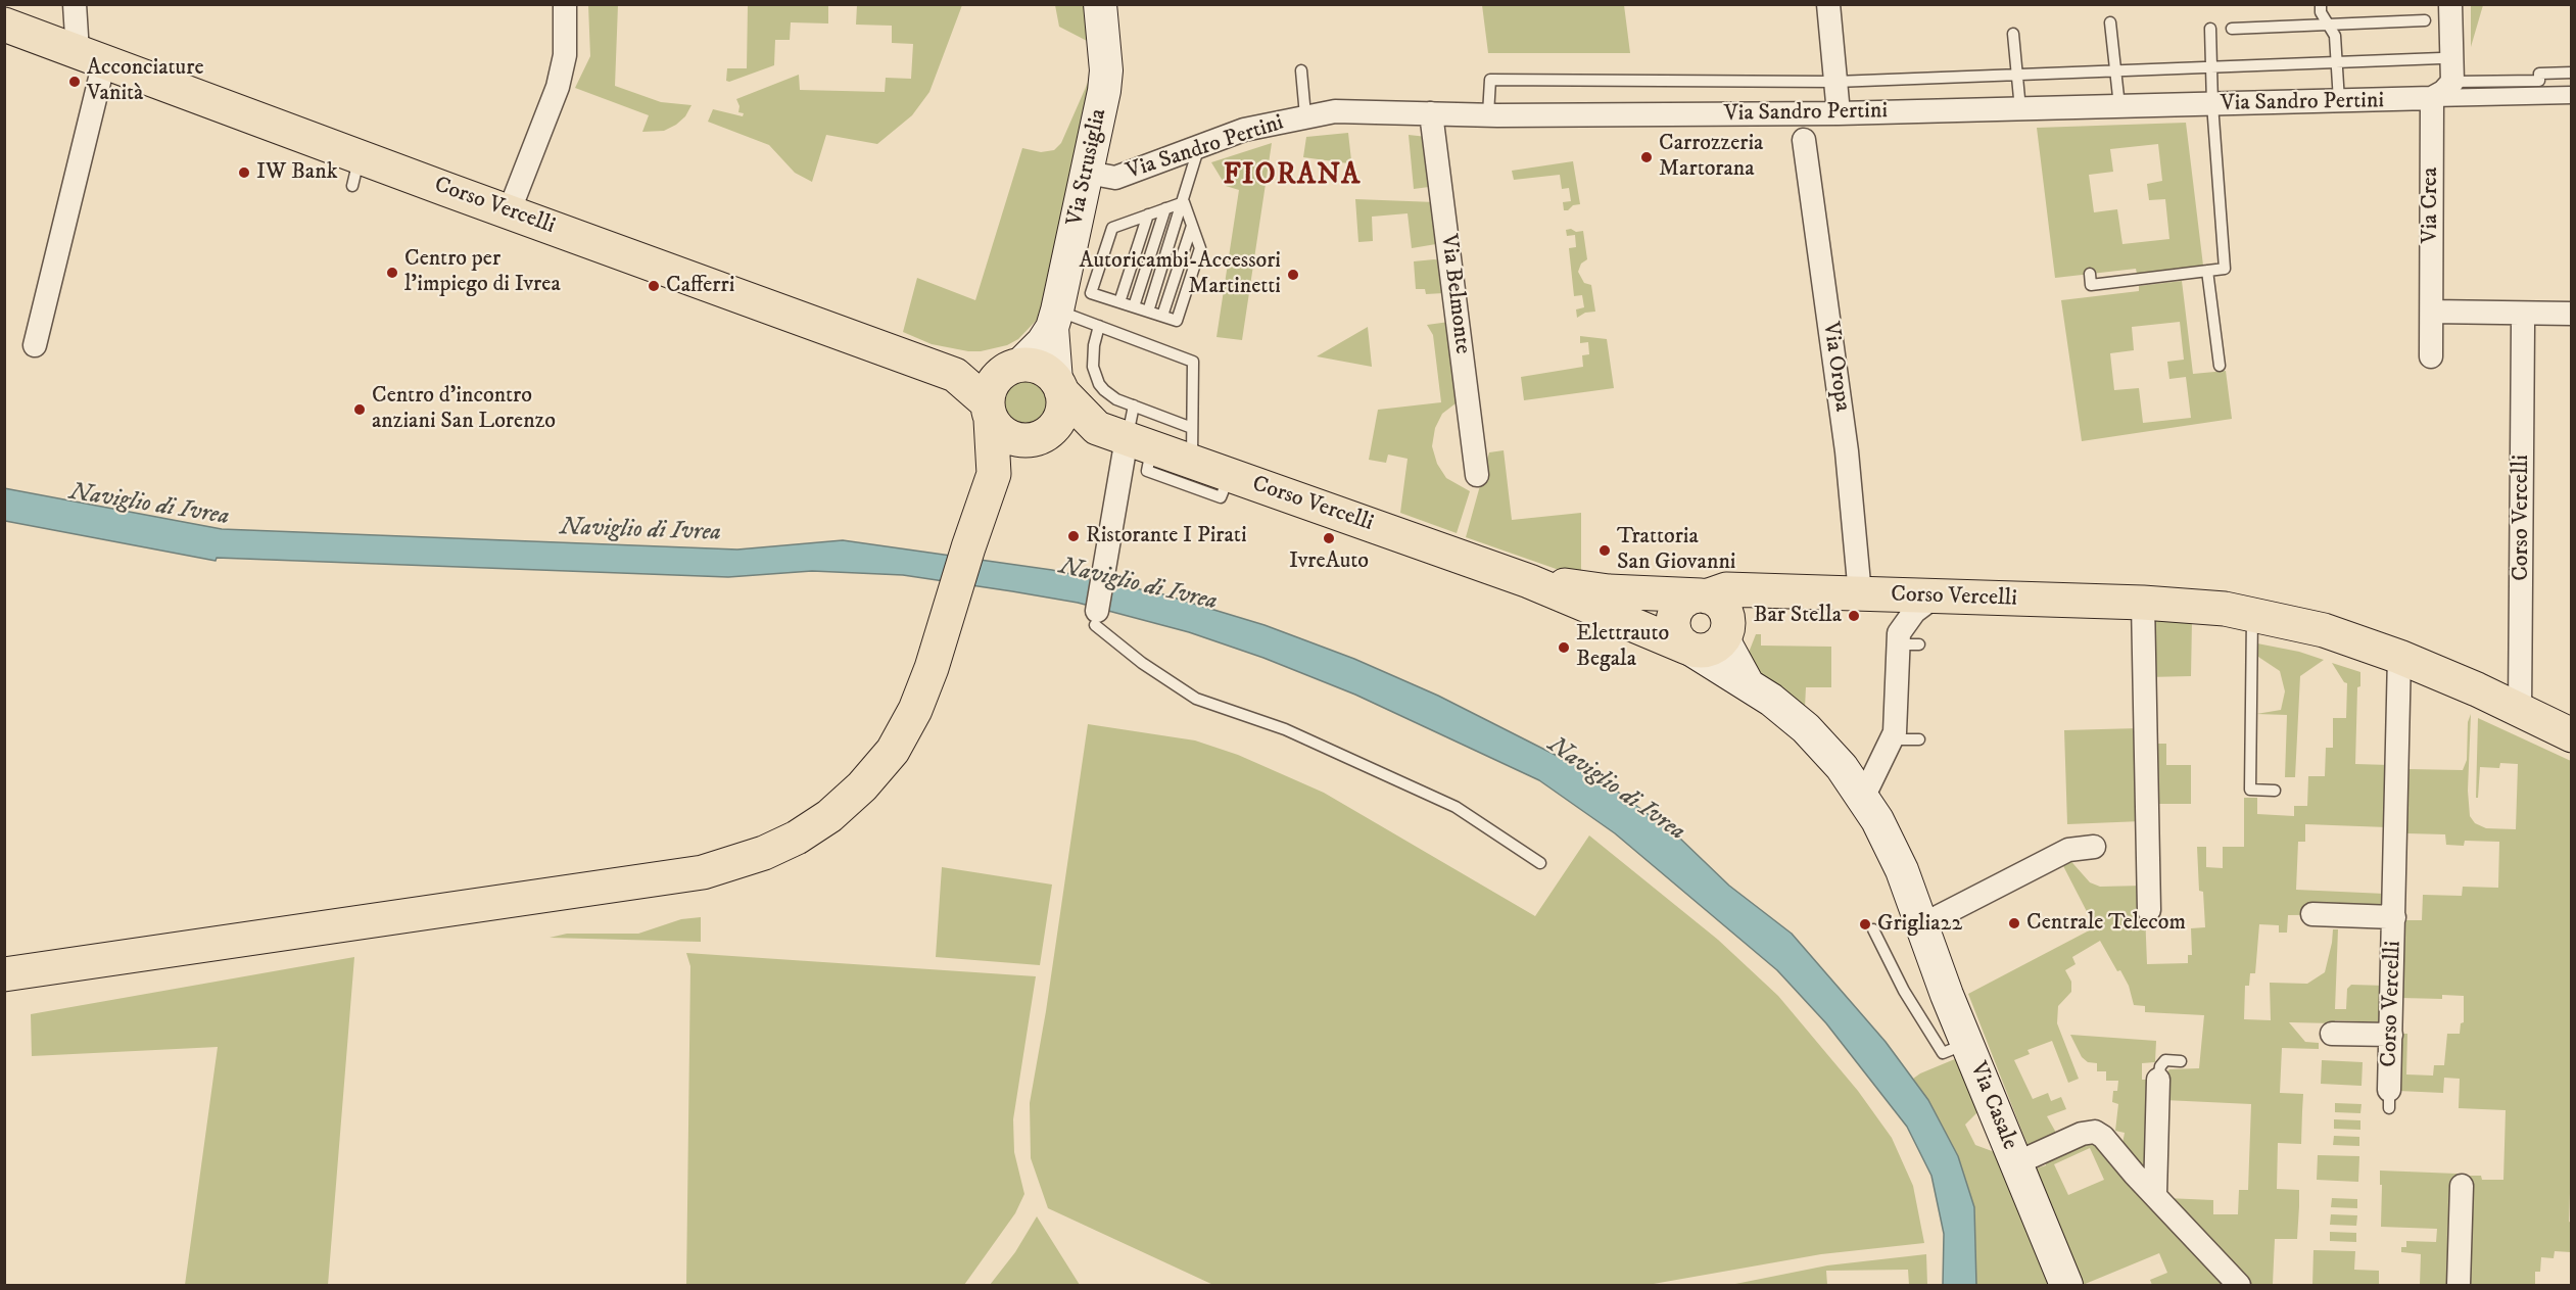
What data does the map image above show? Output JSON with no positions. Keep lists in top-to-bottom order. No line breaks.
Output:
{"streets":{"main road":["Via Strusiglia","Corso Vercelli","Via Casale"],"street":["Via Sandro Pertini","Via Crea","Via Belmonte","Via Oropa"]},"crossings":[["Via Sandro Pertini","Via Strusiglia"],["Via Sandro Pertini","Via Crea"],["Via Sandro Pertini","Via Belmonte"],["Via Strusiglia","Corso Vercelli"],["Corso Vercelli","Via Oropa"],["Corso Vercelli","Via Casale"]],"districts":["FIORANA"],"water":["Naviglio di Ivrea"],"places":["Acconciature Vanità","Carrozzeria Martorana","IW Bank","Centro per l'impiego di Ivrea","Autoricambi-Accessori Martinetti","Cafferri","Centro d'incontro anziani San Lorenzo","Ristorante I Pirati","IvreAuto","Trattoria San Giovanni","Bar Stella","Elettrauto Begala","Centrale Telecom","Griglia22"]}
